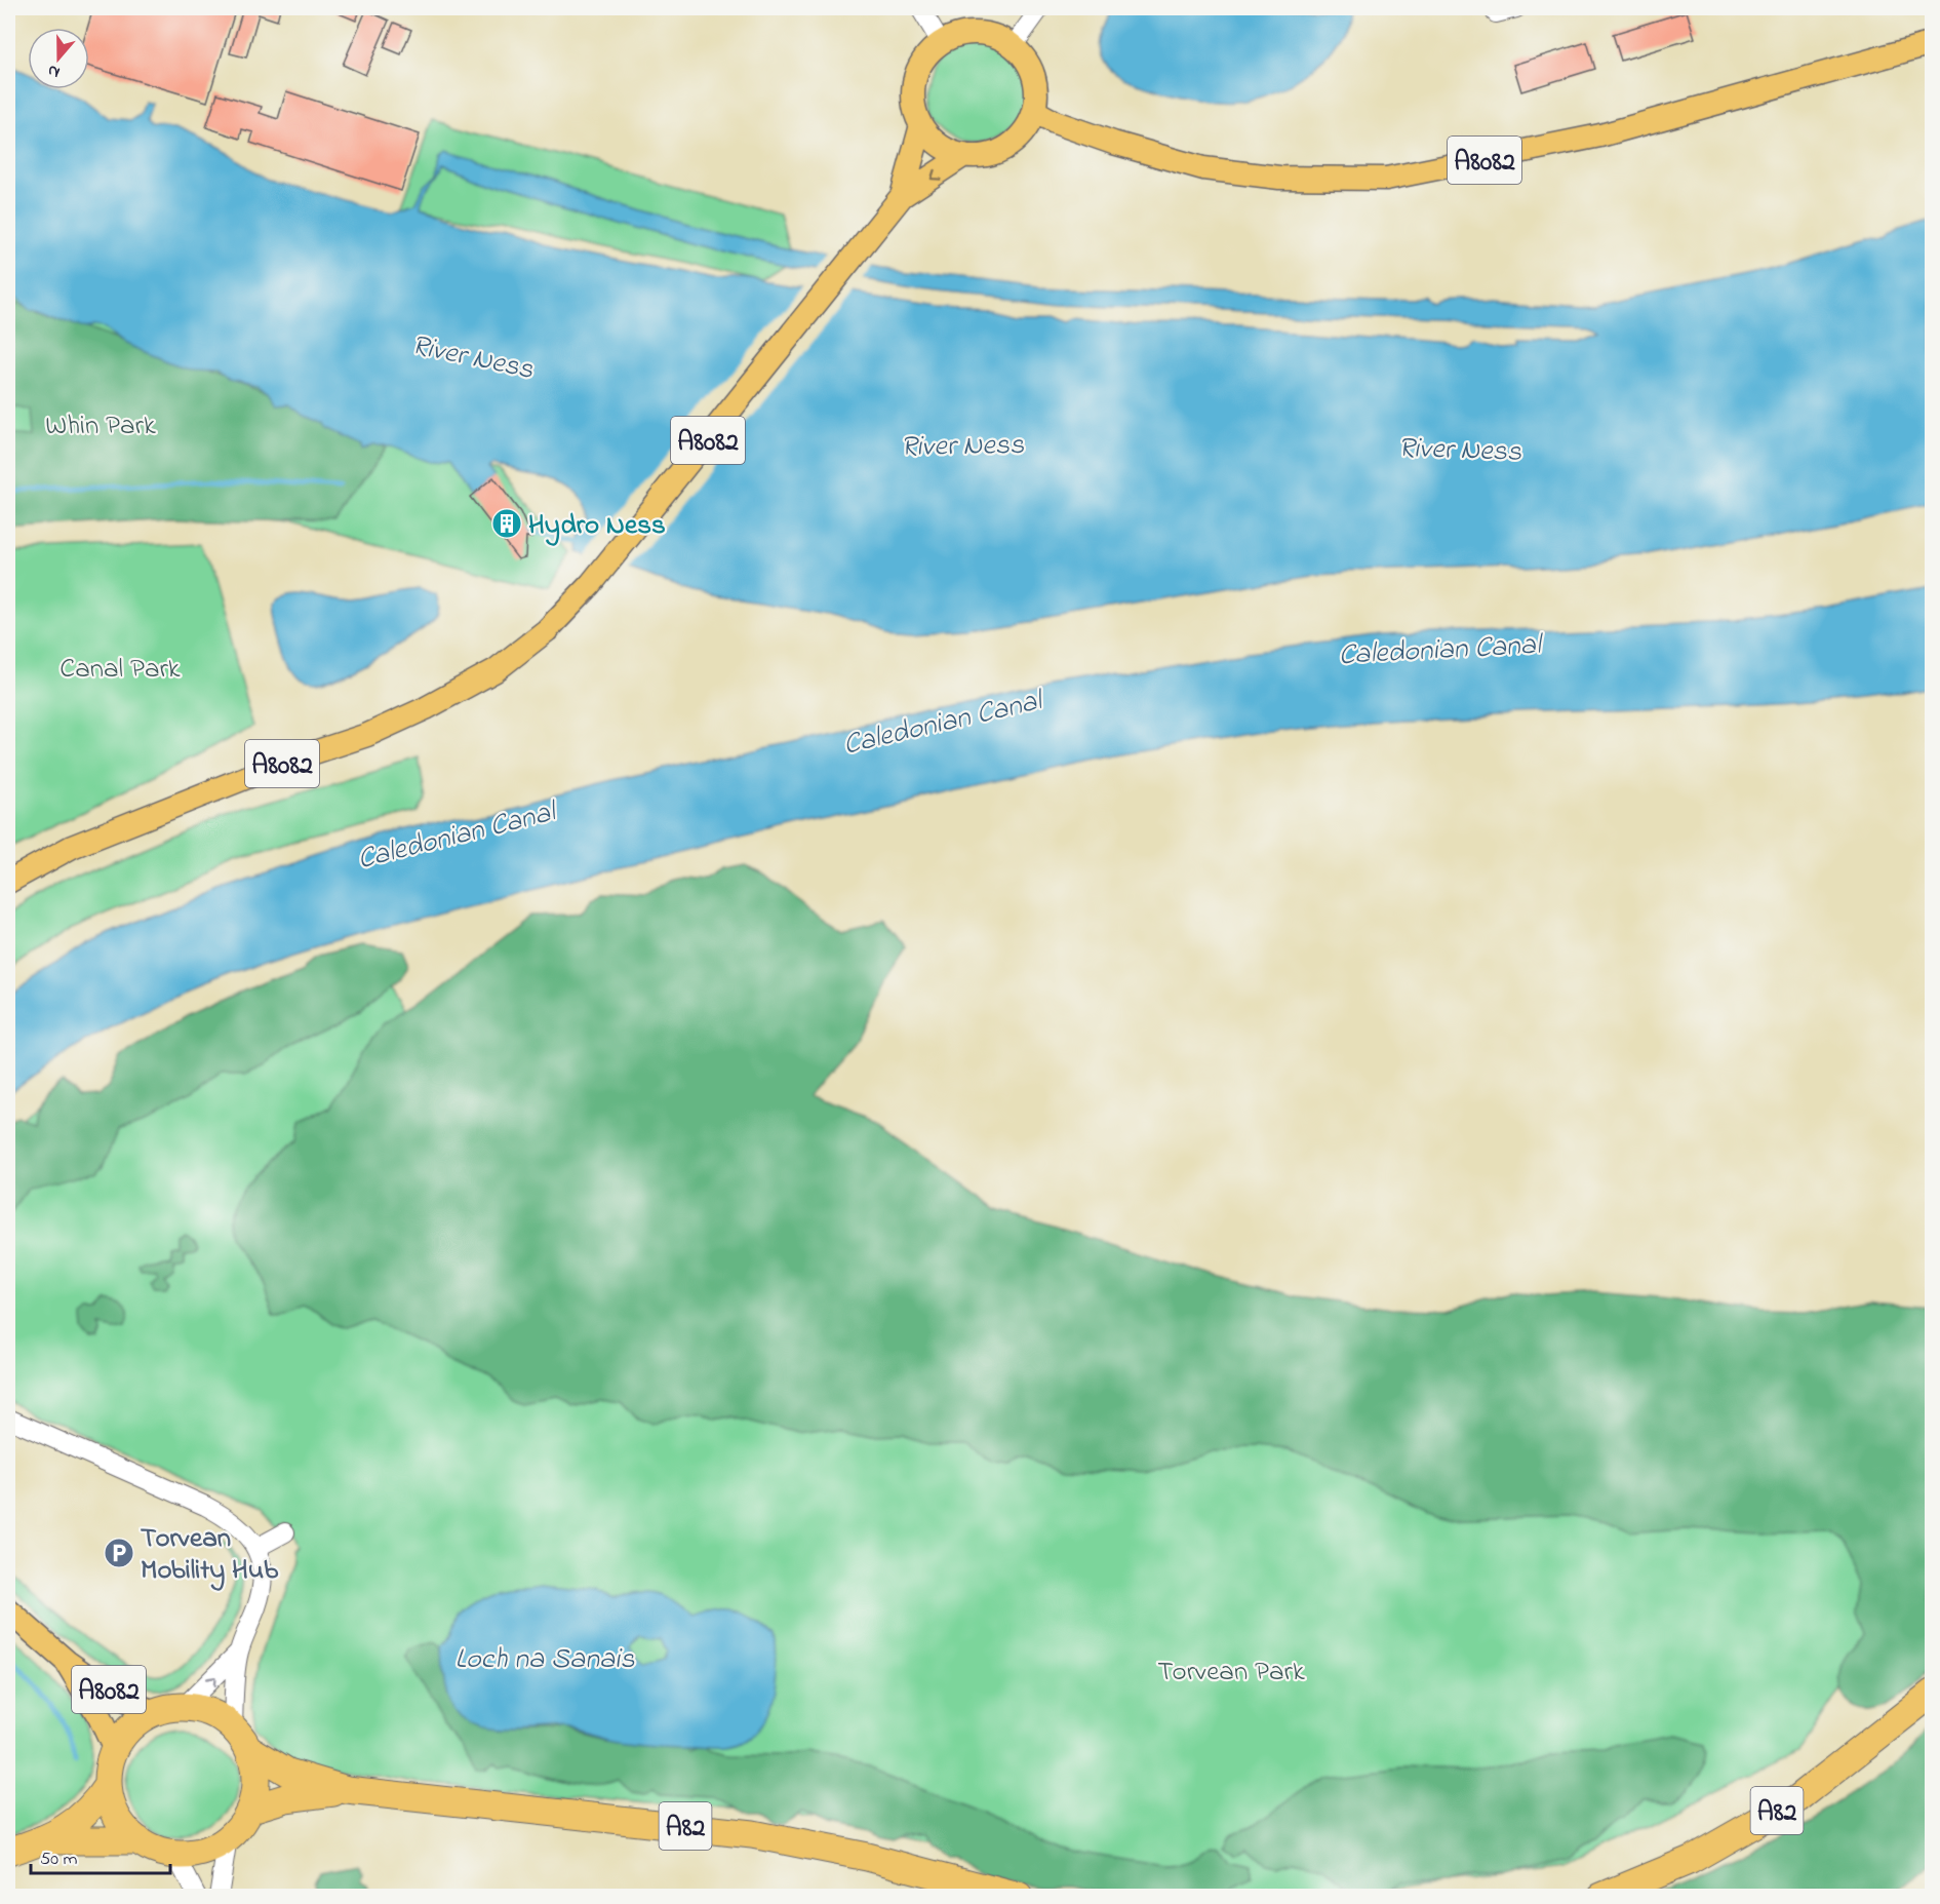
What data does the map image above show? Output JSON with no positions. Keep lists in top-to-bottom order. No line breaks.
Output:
{"streets":{"highway":["A82"],"main road":["A8082"]},"crossings":[["A8082","A82"]],"water":["River Ness","Caledonian Canal","Loch na Sanais"],"parks":["Whin Park","Canal Park","Torvean Park"],"places":{"building":["Hydro Ness"],"parking":["Torvean Mobility Hub"]},"scale_bar":"50 m","north":"bottom"}
